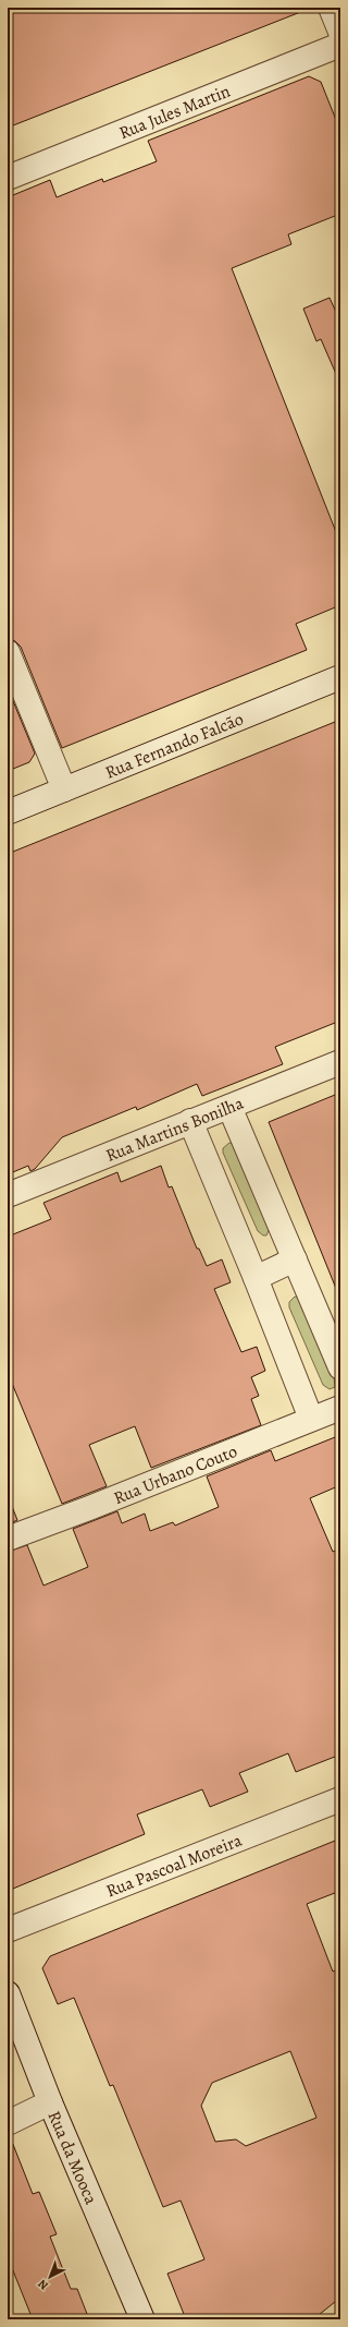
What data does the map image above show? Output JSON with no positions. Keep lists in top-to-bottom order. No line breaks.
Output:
{"streets":{"street":["Rua Jules Martin","Rua Fernando Falcão","Rua Martins Bonilha","Rua Urbano Couto","Rua Pascoal Moreira","Rua da Mooca"]},"north":"bottom left"}
